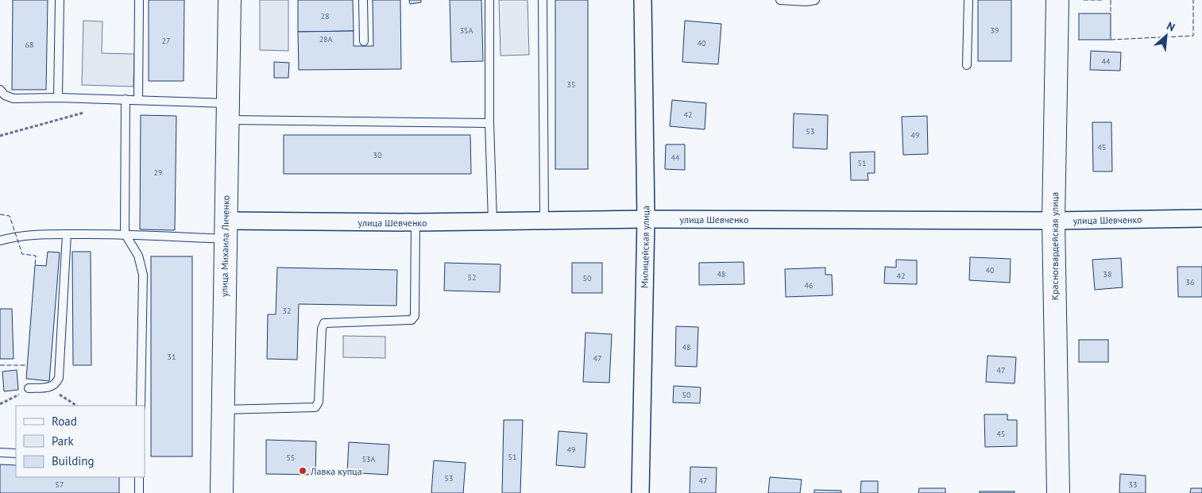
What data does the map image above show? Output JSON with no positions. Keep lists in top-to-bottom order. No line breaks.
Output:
{"streets":{"street":["улица Шевченко","улица Михаила Личенко","Красногвардейская улица","Милицейская улица"]},"crossings":[["улица Шевченко","улица Михаила Личенко"],["улица Шевченко","Красногвардейская улица"],["улица Шевченко","Милицейская улица"]],"places":["Лавка купца"],"house_numbers":["28","35А","39","28А","27","40","68","44","35","42","53","49","45","30","44","51","29","40","48","38","42","52","50","36","46","32","48","31","47","47","50","45","49","51","55","53А","53","47","57","33"],"legend":["Road","Park","Building"],"north":"top right"}
